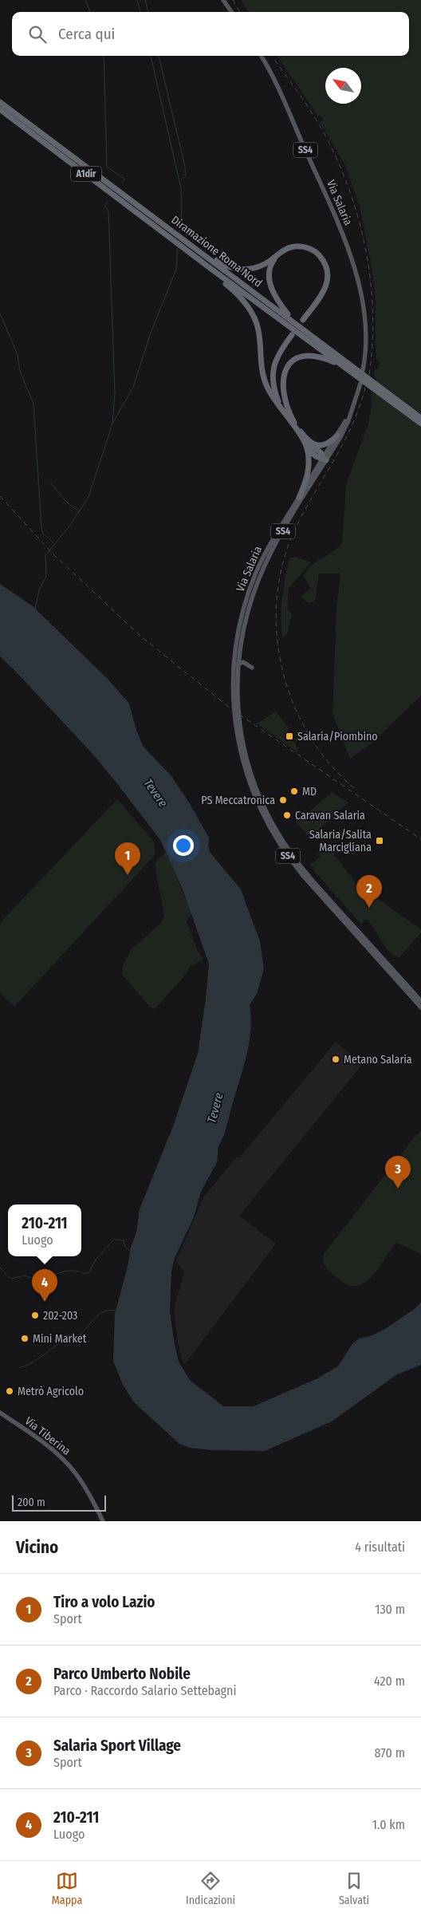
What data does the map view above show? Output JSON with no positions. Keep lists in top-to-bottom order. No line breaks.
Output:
{"streets":{"highway":["A1dir","Diramazione Roma Nord"],"main road":["SS4","Via Salaria","Via Tiberina"]},"crossings":[["SS4","Via Salaria"],["Via Salaria","Diramazione Roma Nord"]],"water":["Tevere"],"places":{"transit":["Salaria/Piombino","Salaria/Salita Marcigliana"],"other":["MD","PS Meccatronica","Caravan Salaria","Metano Salaria","202-203","Mini Market","Metrò Agricolo"]},"scale_bar":"200 m","north":"top left","page":{"search":"Cerca qui","pins":["1","2","3","4"],"popup":["210-211","Luogo"],"scale":"200 m","heading":["Vicino","4 risultati"],"list":[{"mark":"1","name":"Tiro a volo Lazio","note":"Sport","value":"130 m"},{"mark":"2","name":"Parco Umberto Nobile","note":"Parco · Raccordo Salario Settebagni","value":"420 m"},{"mark":"3","name":"Salaria Sport Village","note":"Sport","value":"870 m"},{"mark":"4","name":"210-211","note":"Luogo","value":"1.0 km"}],"nav":["Mappa","Indicazioni","Salvati"]}}
